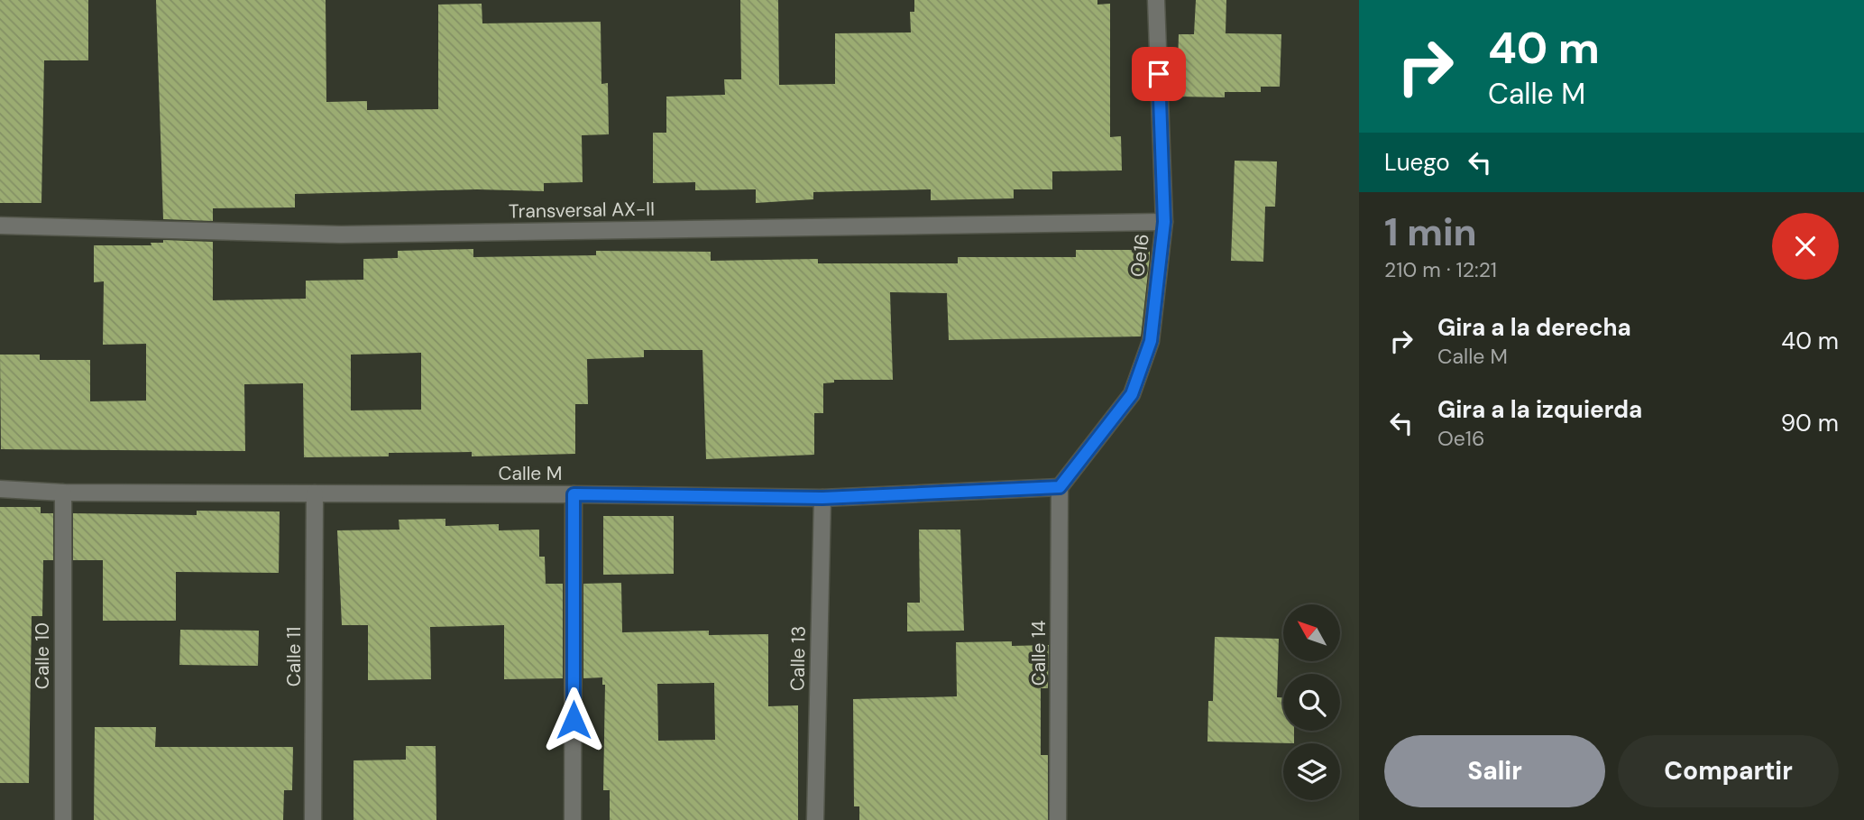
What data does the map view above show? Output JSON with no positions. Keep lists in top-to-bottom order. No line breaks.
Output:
{"streets":{"street":["Transversal AX-II","Oe16","Calle M","Calle 14","Calle 10","Calle 11","Calle 13"]},"crossings":[["Transversal AX-II","Oe16"],["Oe16","Calle M"],["Oe16","Calle 14"],["Calle M","Calle 14"],["Calle M","Calle 10"],["Calle M","Calle 11"],["Calle M","Calle 13"]],"north":"top left","page":{"turn":["40 m","Calle M"],"then":"Luego","heading":["1 min","210 m · 12:21"],"list":[{"name":"Gira a la derecha","note":"Calle M","value":"40 m"},{"name":"Gira a la izquierda","note":"Oe16","value":"90 m"}],"buttons":["Salir","Compartir"]}}
